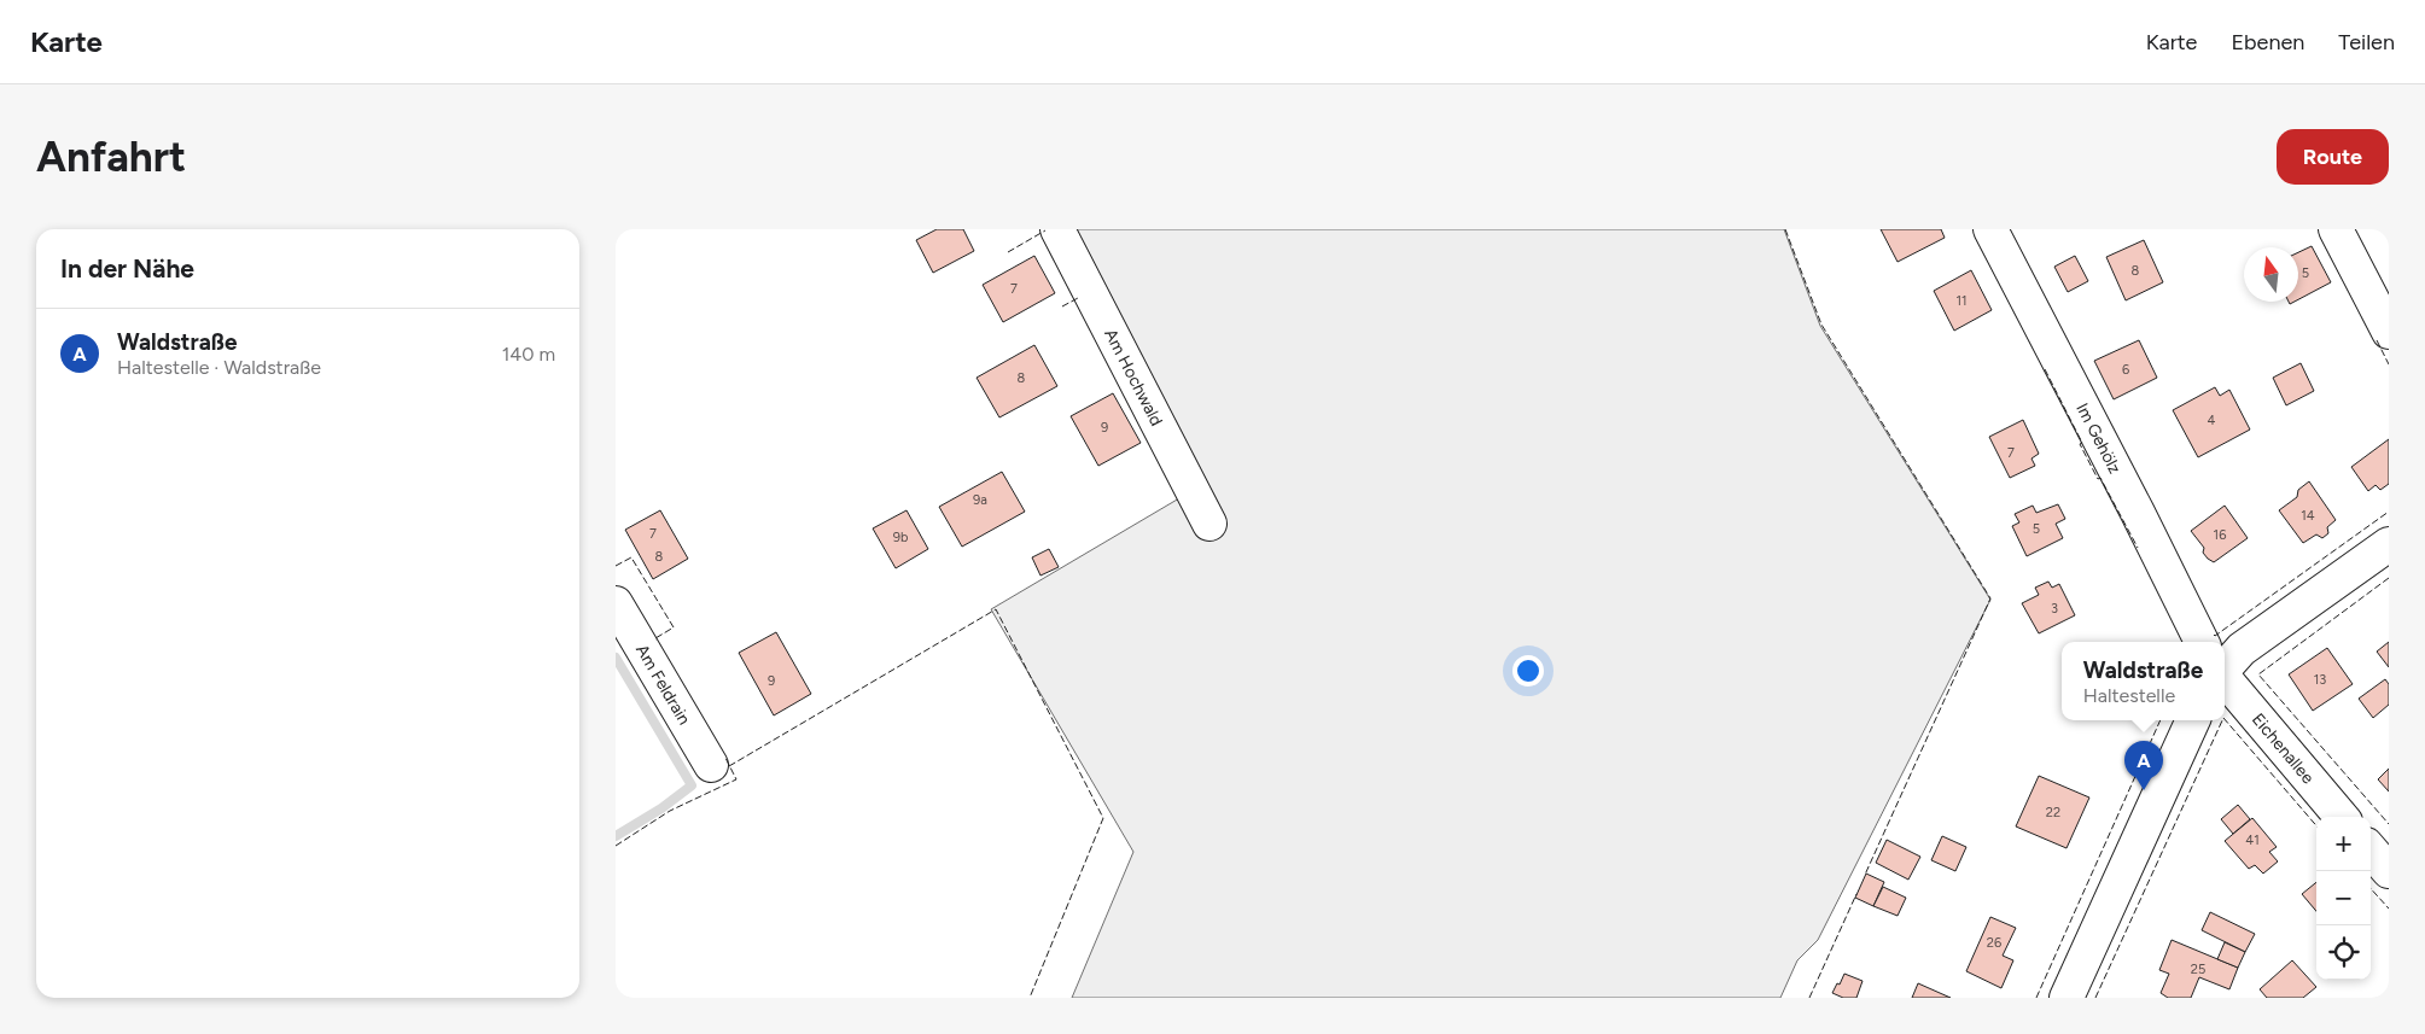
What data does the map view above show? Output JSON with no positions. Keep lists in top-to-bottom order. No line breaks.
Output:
{"streets":{"street":["Am Hochwald","Im Gehölz","Am Feldrain","Eichenallee"]},"house_numbers":["8","5","7","11","6","8","4","9","7","9a","14","5","7","16","9b","8","3","13","9","22","41","26","25"],"north":"top","page":{"header":"Karte","nav":["Karte","Ebenen","Teilen"],"buttons":"Route","title":"Anfahrt","heading":"In der Nähe","list":[{"mark":"A","name":"Waldstraße","note":"Haltestelle · Waldstraße","value":"140 m"}],"popup":["Waldstraße","Haltestelle"],"pins":"A","map_buttons":["+","−"]}}
